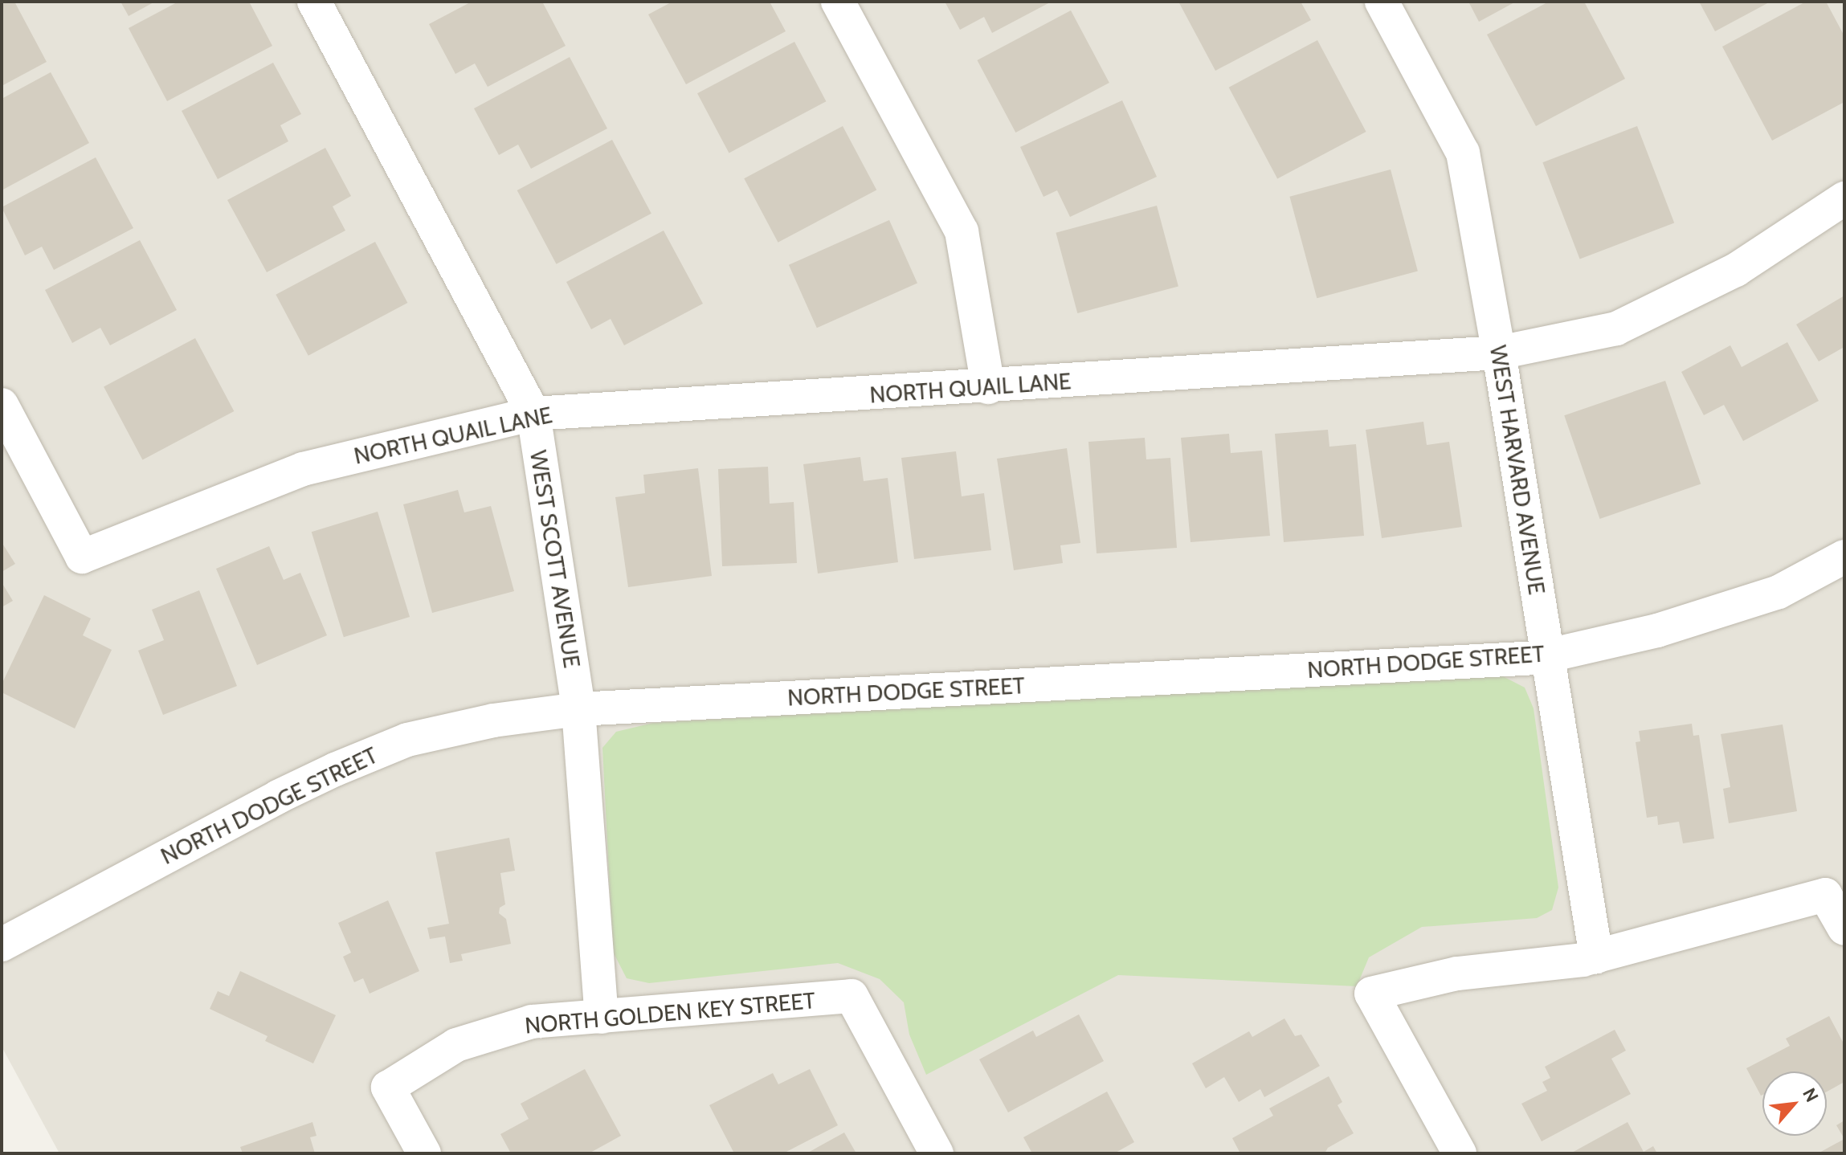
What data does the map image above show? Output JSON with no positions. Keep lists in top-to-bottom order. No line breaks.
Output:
{"streets":{"street":["NORTH QUAIL LANE","WEST HARVARD AVENUE","WEST SCOTT AVENUE","NORTH DODGE STREET","NORTH GOLDEN KEY STREET"]},"crossings":[["NORTH QUAIL LANE","WEST HARVARD AVENUE"],["NORTH QUAIL LANE","WEST SCOTT AVENUE"],["WEST HARVARD AVENUE","NORTH DODGE STREET"],["WEST SCOTT AVENUE","NORTH DODGE STREET"],["WEST SCOTT AVENUE","NORTH GOLDEN KEY STREET"]],"north":"top right"}
